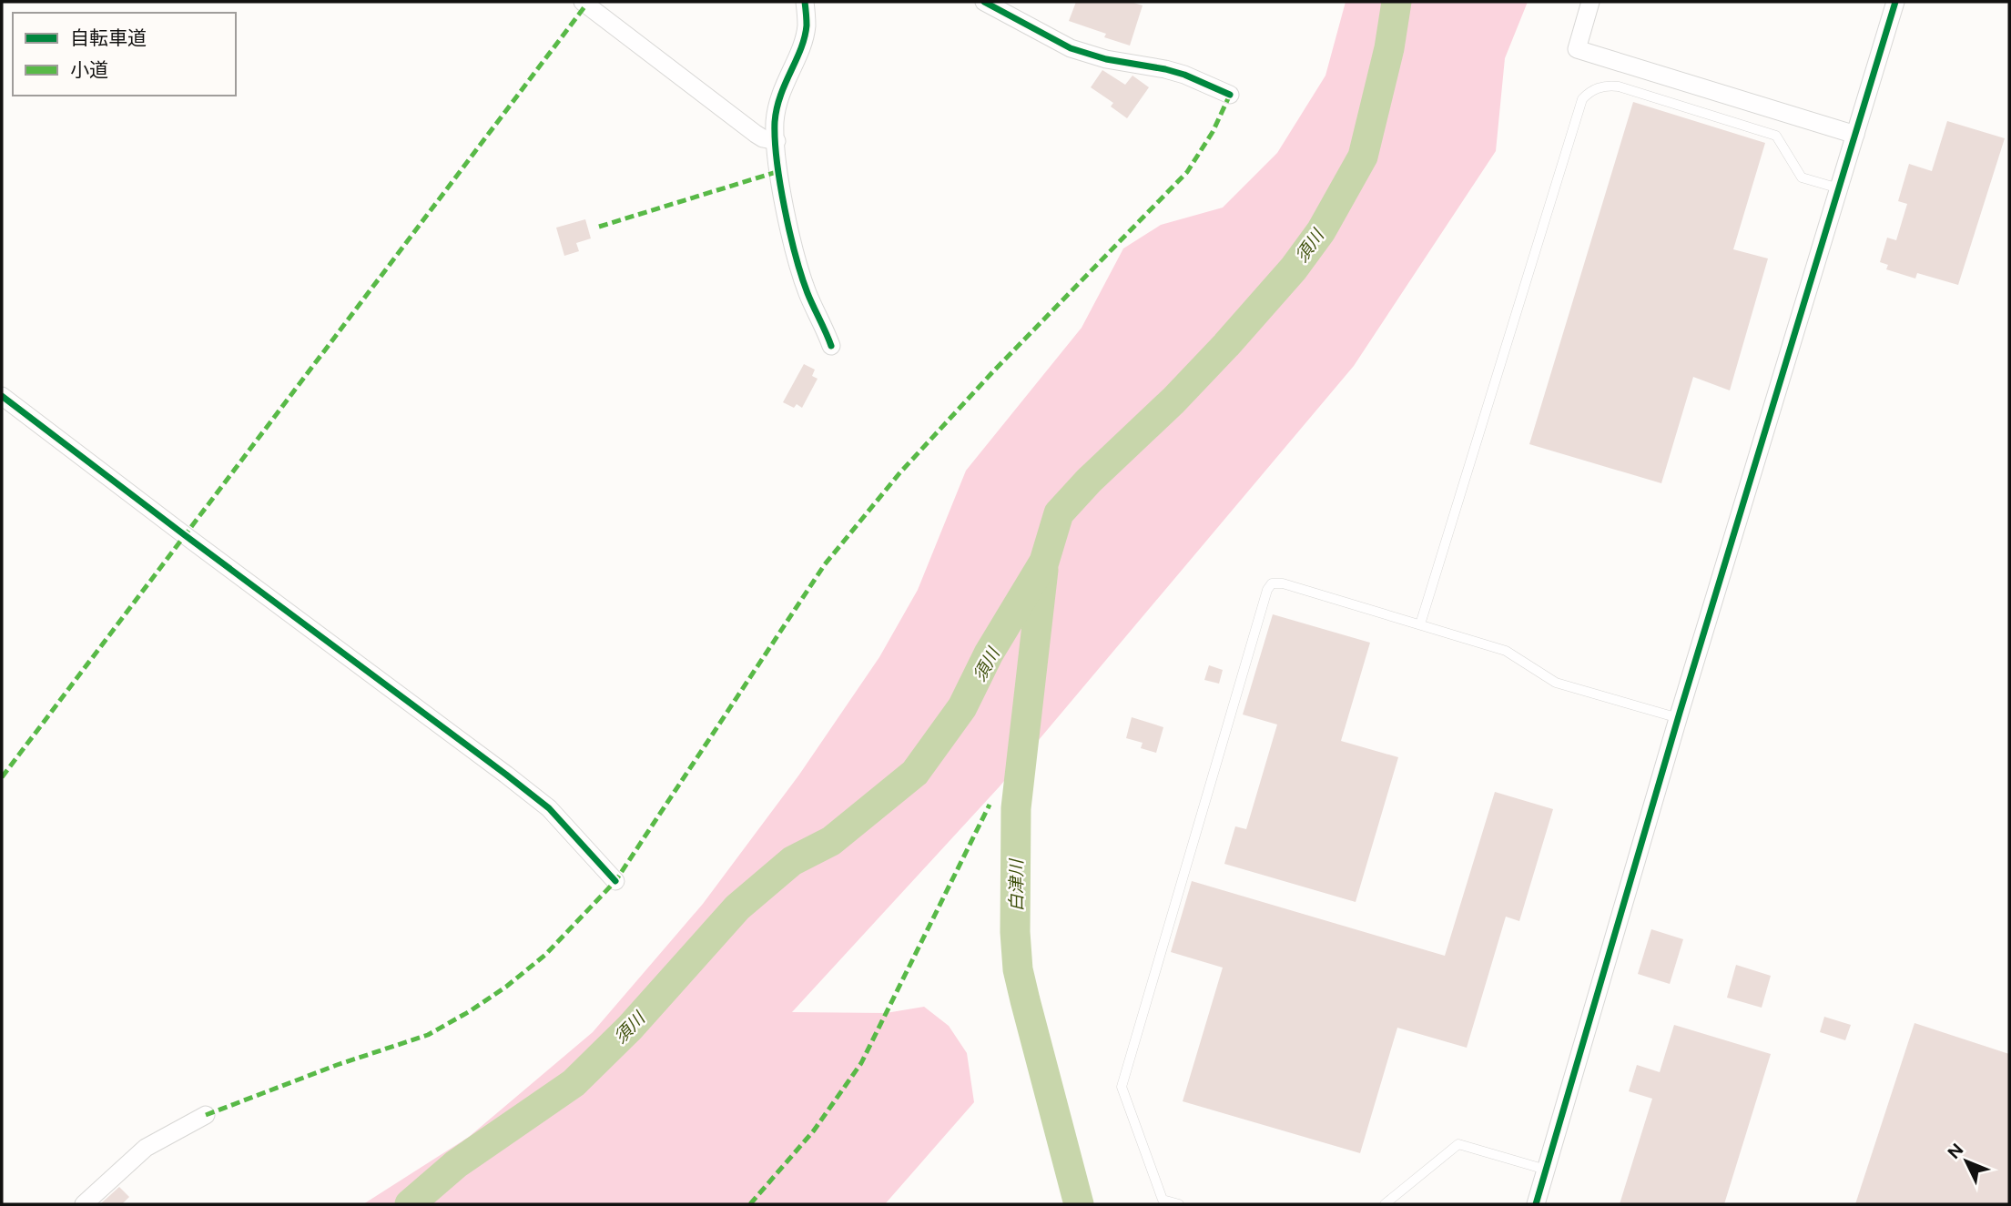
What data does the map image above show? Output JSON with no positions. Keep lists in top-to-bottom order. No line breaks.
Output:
{"water":["須川","白津川"],"legend":["自転車道","小道"],"north":"top left"}
